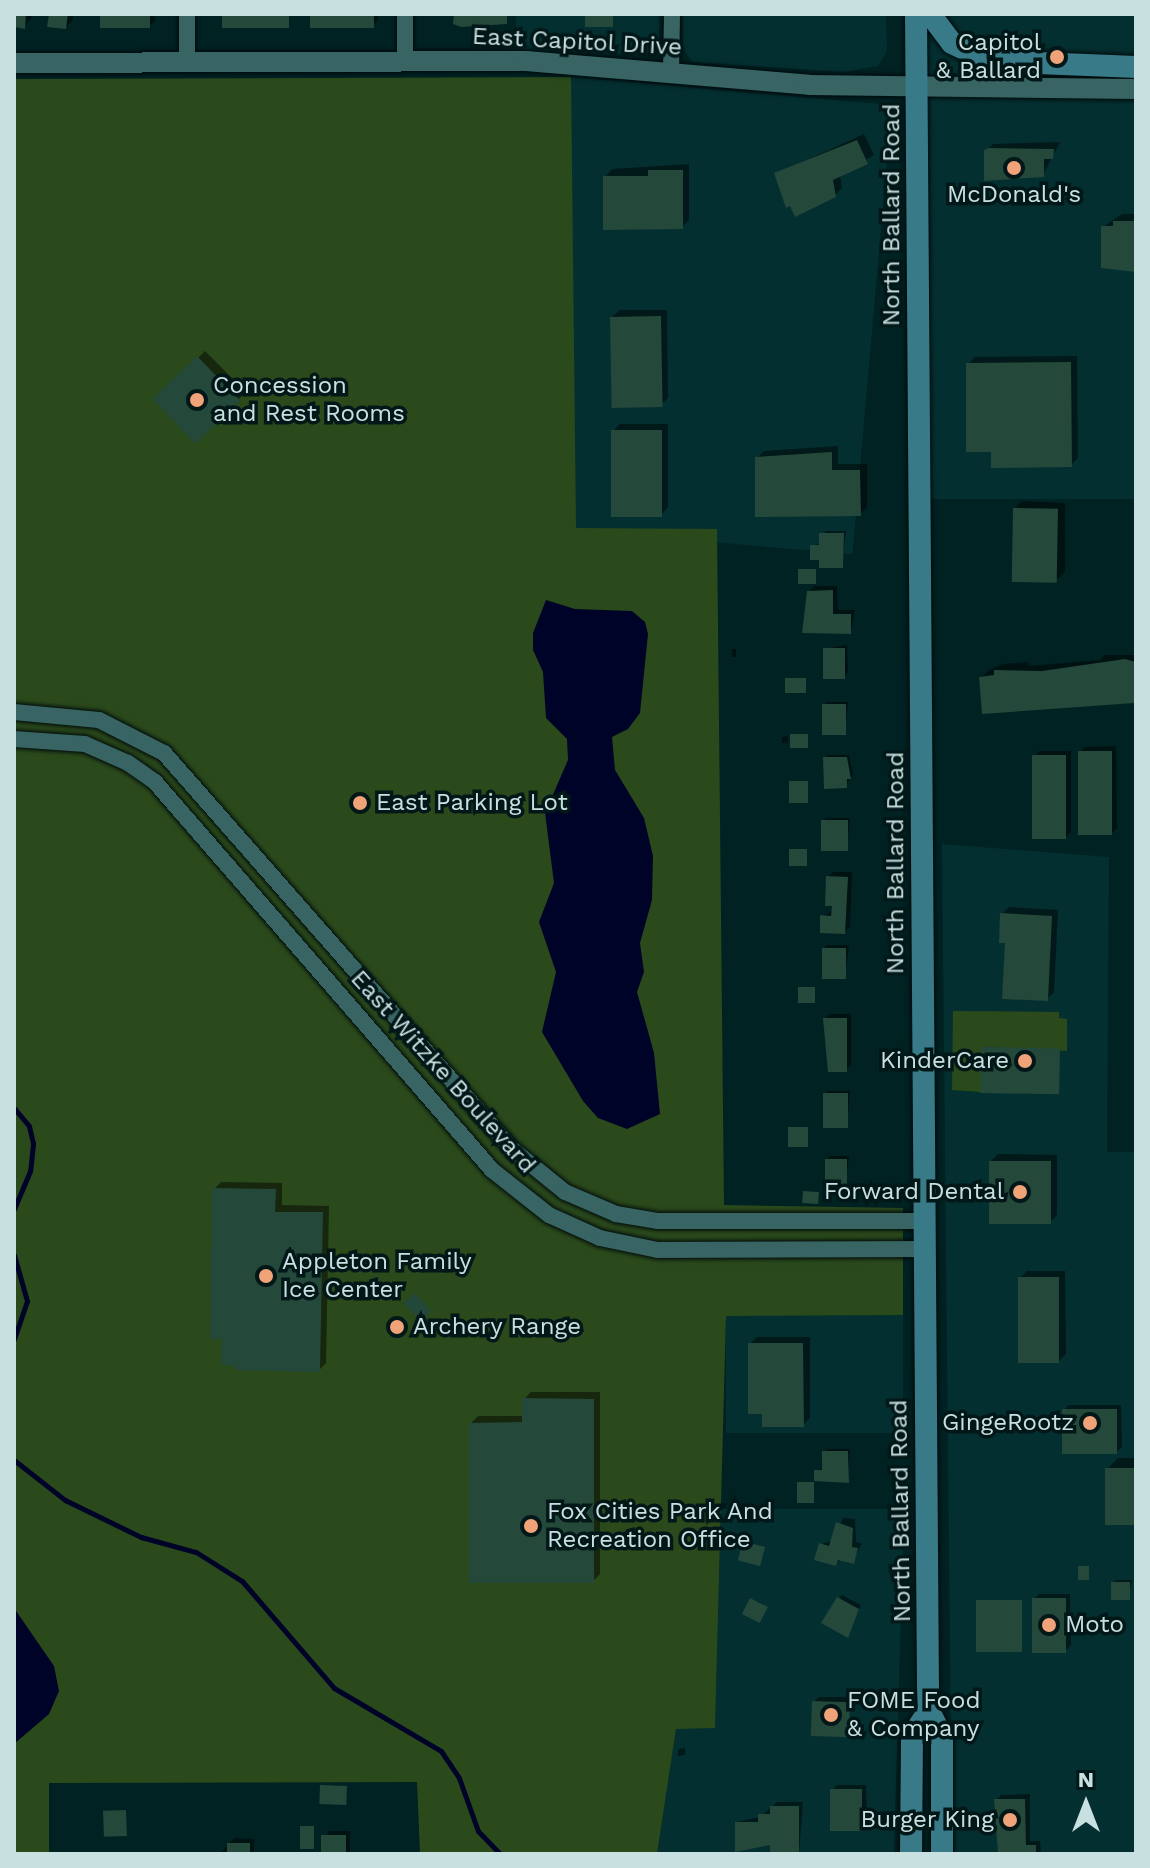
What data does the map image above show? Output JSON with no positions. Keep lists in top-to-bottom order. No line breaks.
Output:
{"streets":{"main road":["North Ballard Road"],"street":["East Capitol Drive","East Witzke Boulevard"]},"crossings":[["East Capitol Drive","North Ballard Road"],["North Ballard Road","East Witzke Boulevard"]],"places":["Capitol & Ballard","McDonald's","Concession and Rest Rooms","East Parking Lot","KinderCare","Forward Dental","Appleton Family Ice Center","Archery Range","GingeRootz","Fox Cities Park And Recreation Office","Moto","FOME Food & Company","Burger King"],"north":"top"}
